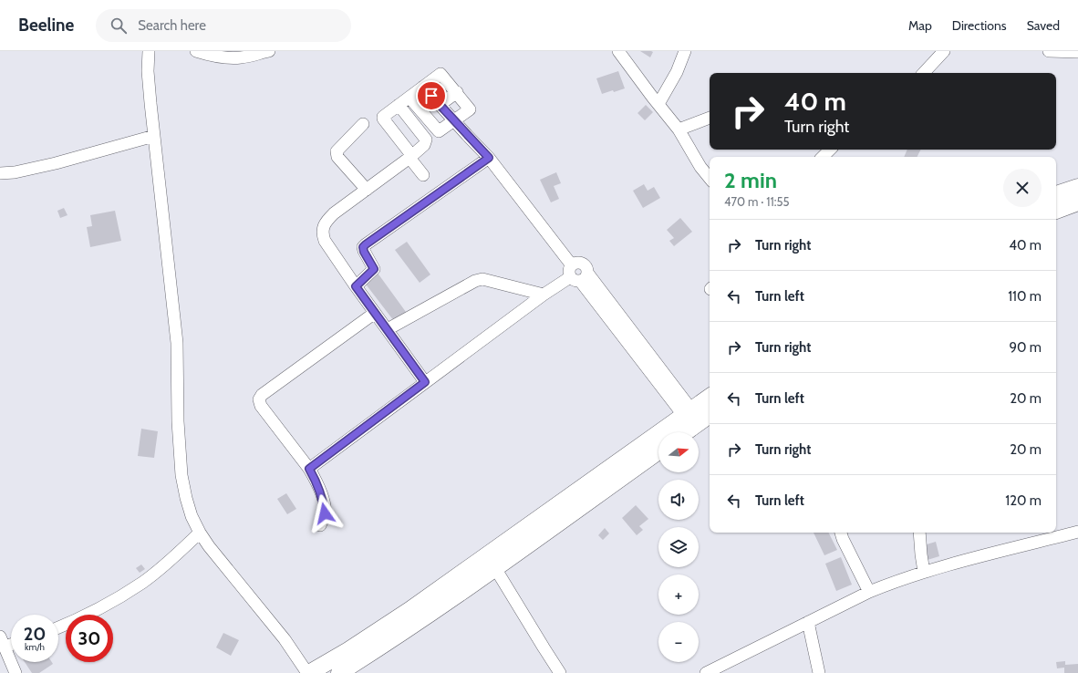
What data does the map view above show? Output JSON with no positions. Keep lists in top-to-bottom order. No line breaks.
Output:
{"north":"right","page":{"header":"Beeline","search":"Search here","nav":["Map","Directions","Saved"],"turn":["40 m","Turn right"],"heading":["2 min","470 m · 11:55"],"list":[{"name":"Turn right","value":"40 m"},{"name":"Turn left","value":"110 m"},{"name":"Turn right","value":"90 m"},{"name":"Turn left","value":"20 m"},{"name":"Turn right","value":"20 m"},{"name":"Turn left","value":"120 m"}],"map_buttons":["+","−"],"speed":"20 km/h","limit":"30"}}
